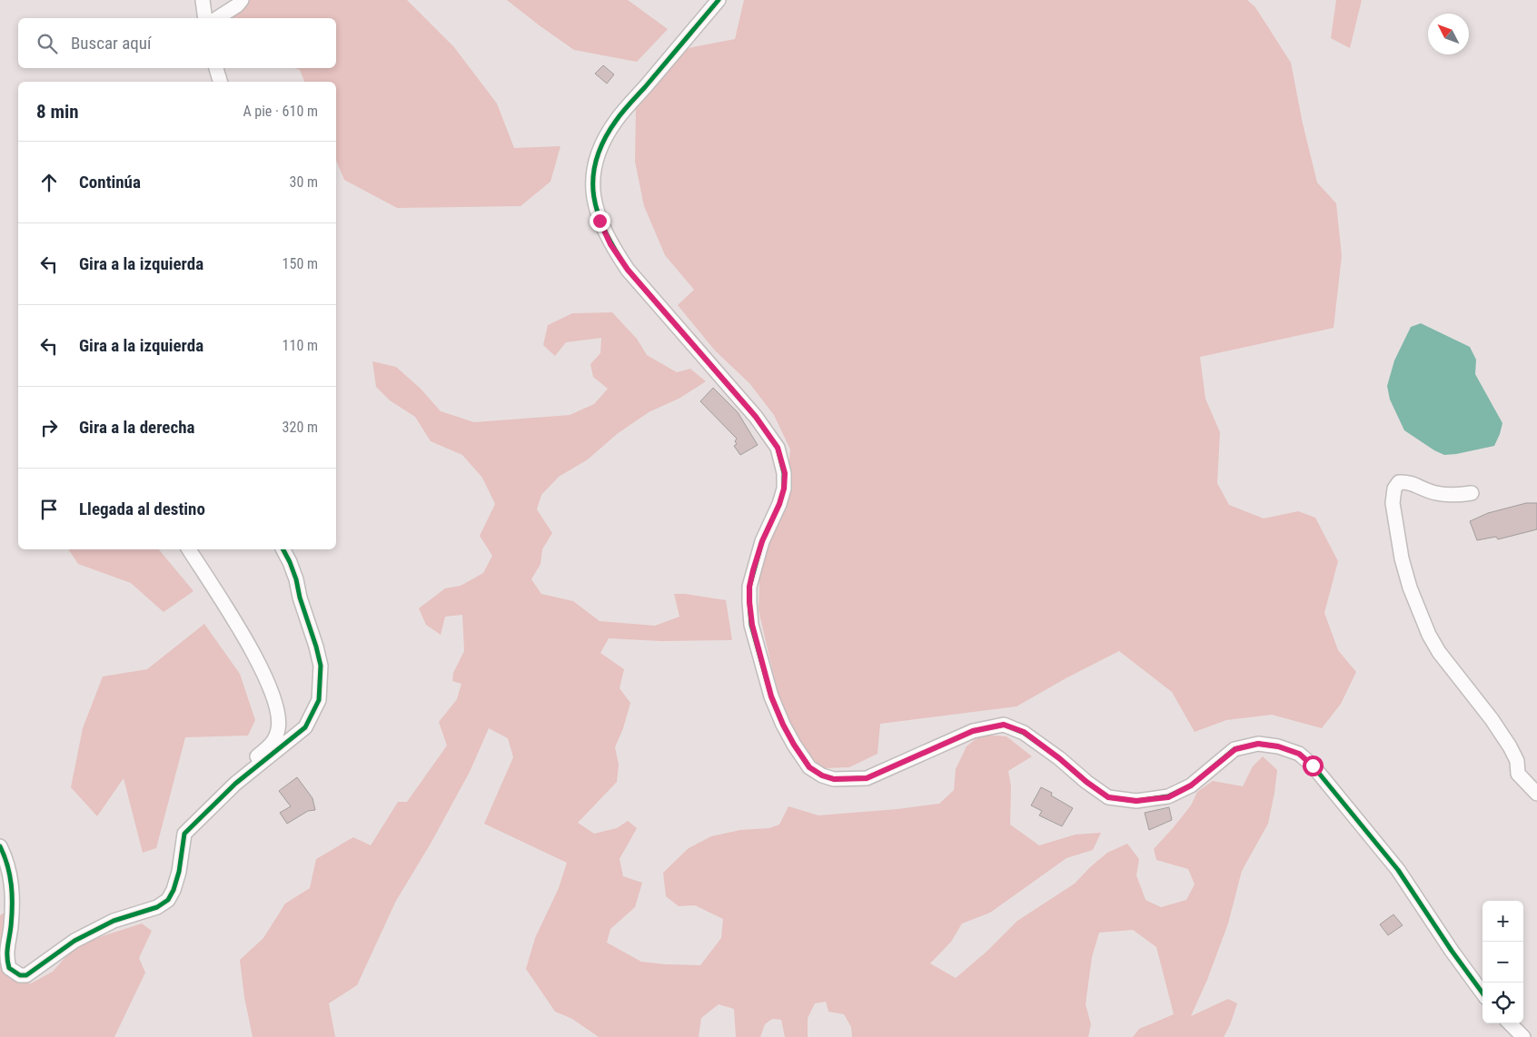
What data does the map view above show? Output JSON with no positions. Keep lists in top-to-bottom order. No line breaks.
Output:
{"north":"top left","page":{"search":"Buscar aquí","heading":["8 min","A pie · 610 m"],"list":[["Continúa","30 m"],["Gira a la izquierda","150 m"],["Gira a la izquierda","110 m"],["Gira a la derecha","320 m"],"Llegada al destino"],"map_buttons":["+","−"]}}
